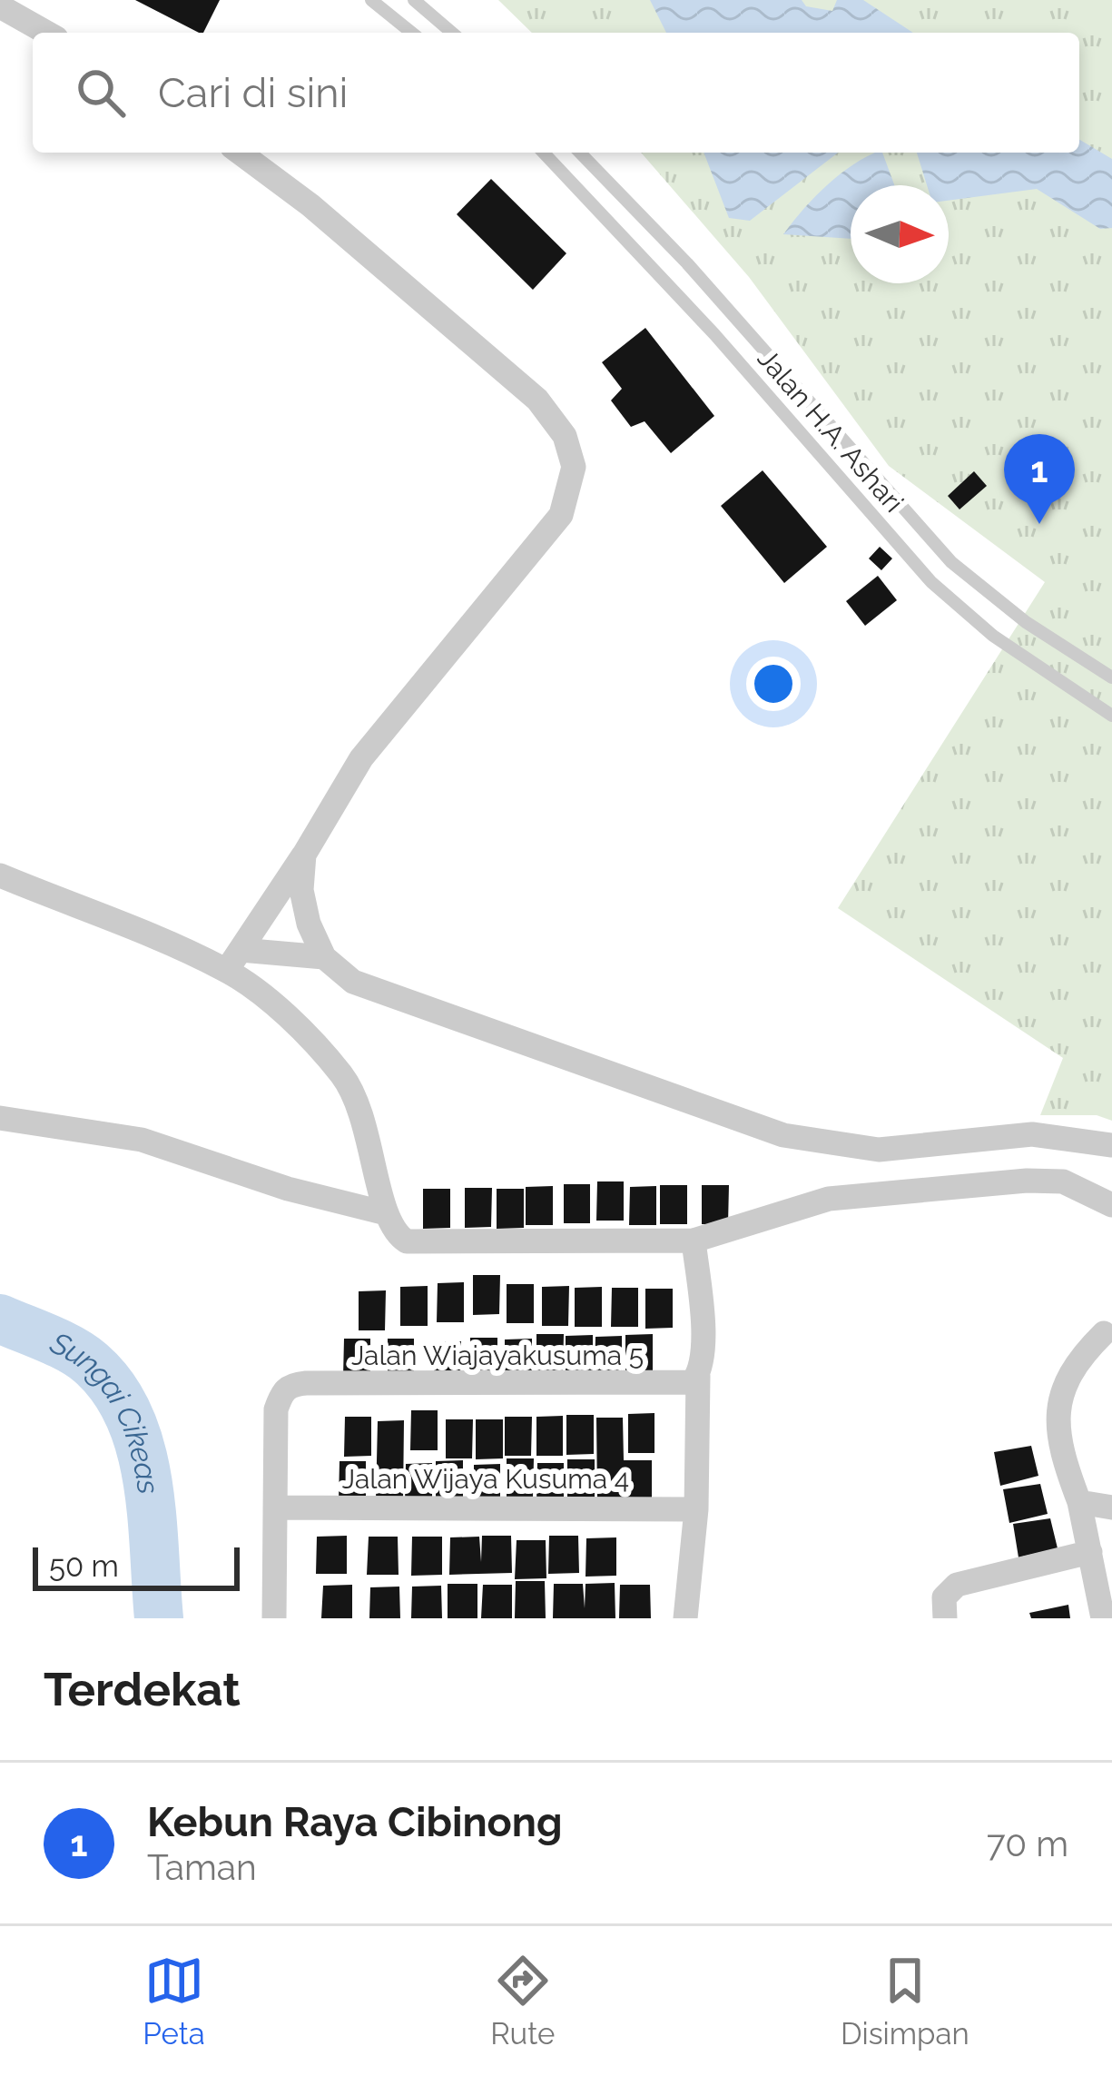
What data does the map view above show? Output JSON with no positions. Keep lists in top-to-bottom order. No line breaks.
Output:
{"streets":{"street":["Jalan Wiajayakusuma 5","Jalan Wijaya Kusuma 4"],"lane":["Jalan H.A. Ashari"]},"crossings":[["Jalan Wiajayakusuma 5","Jalan Wijaya Kusuma 4"]],"water":["Sungai Cikeas"],"scale_bar":"50 m","north":"right","page":{"search":"Cari di sini","pins":"1","scale":"50 m","heading":"Terdekat","list":[{"mark":"1","name":"Kebun Raya Cibinong","note":"Taman","value":"70 m"}],"nav":["Peta","Rute","Disimpan"]}}
